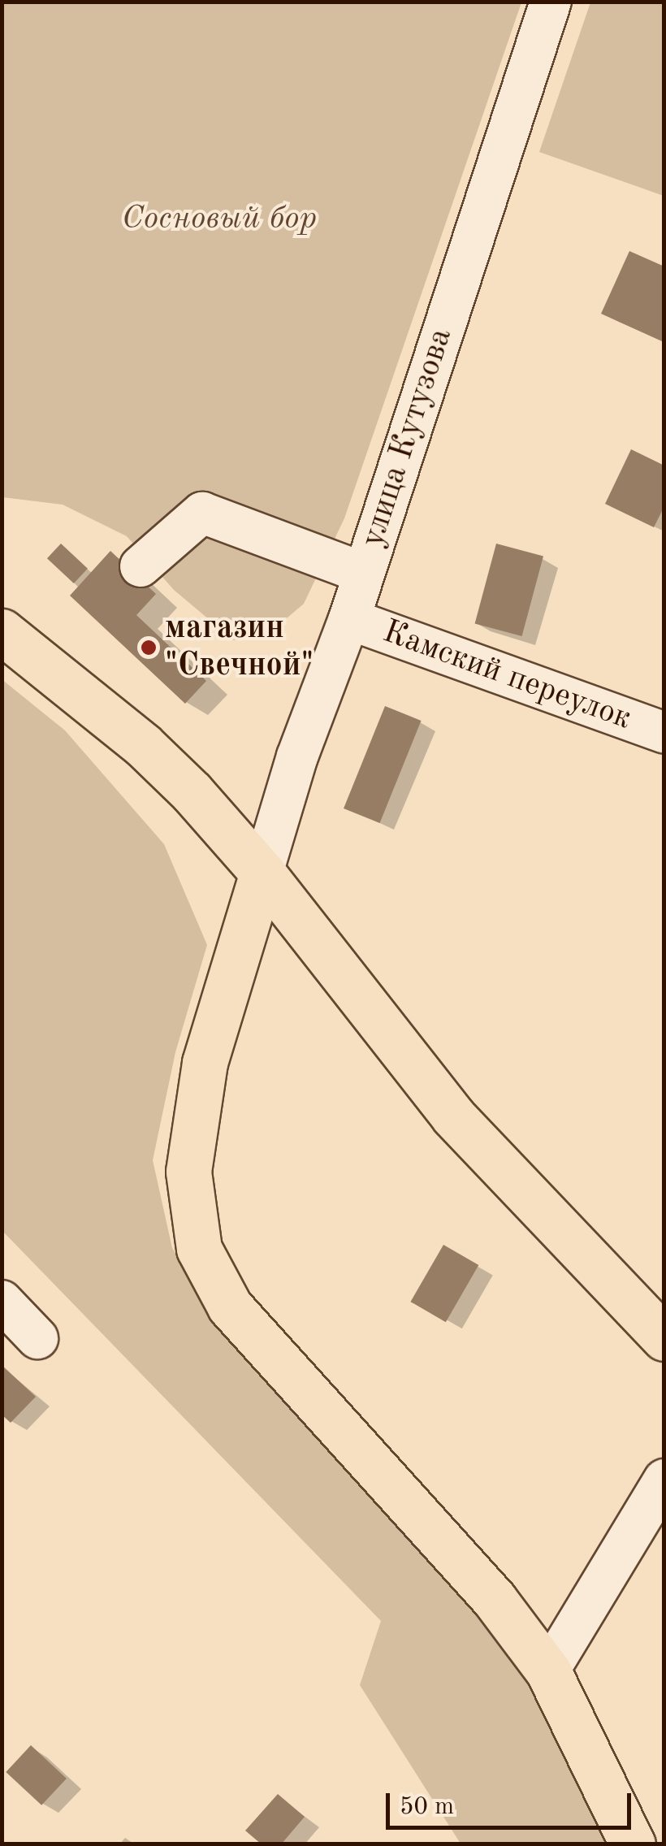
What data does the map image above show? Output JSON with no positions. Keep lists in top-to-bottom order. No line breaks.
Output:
{"streets":{"street":["улица Кутузова","Камский переулок"]},"crossings":[["улица Кутузова","Камский переулок"]],"parks":["Сосновый бор"],"places":["магазин \"Свечной\""],"scale_bar":"50 m"}
